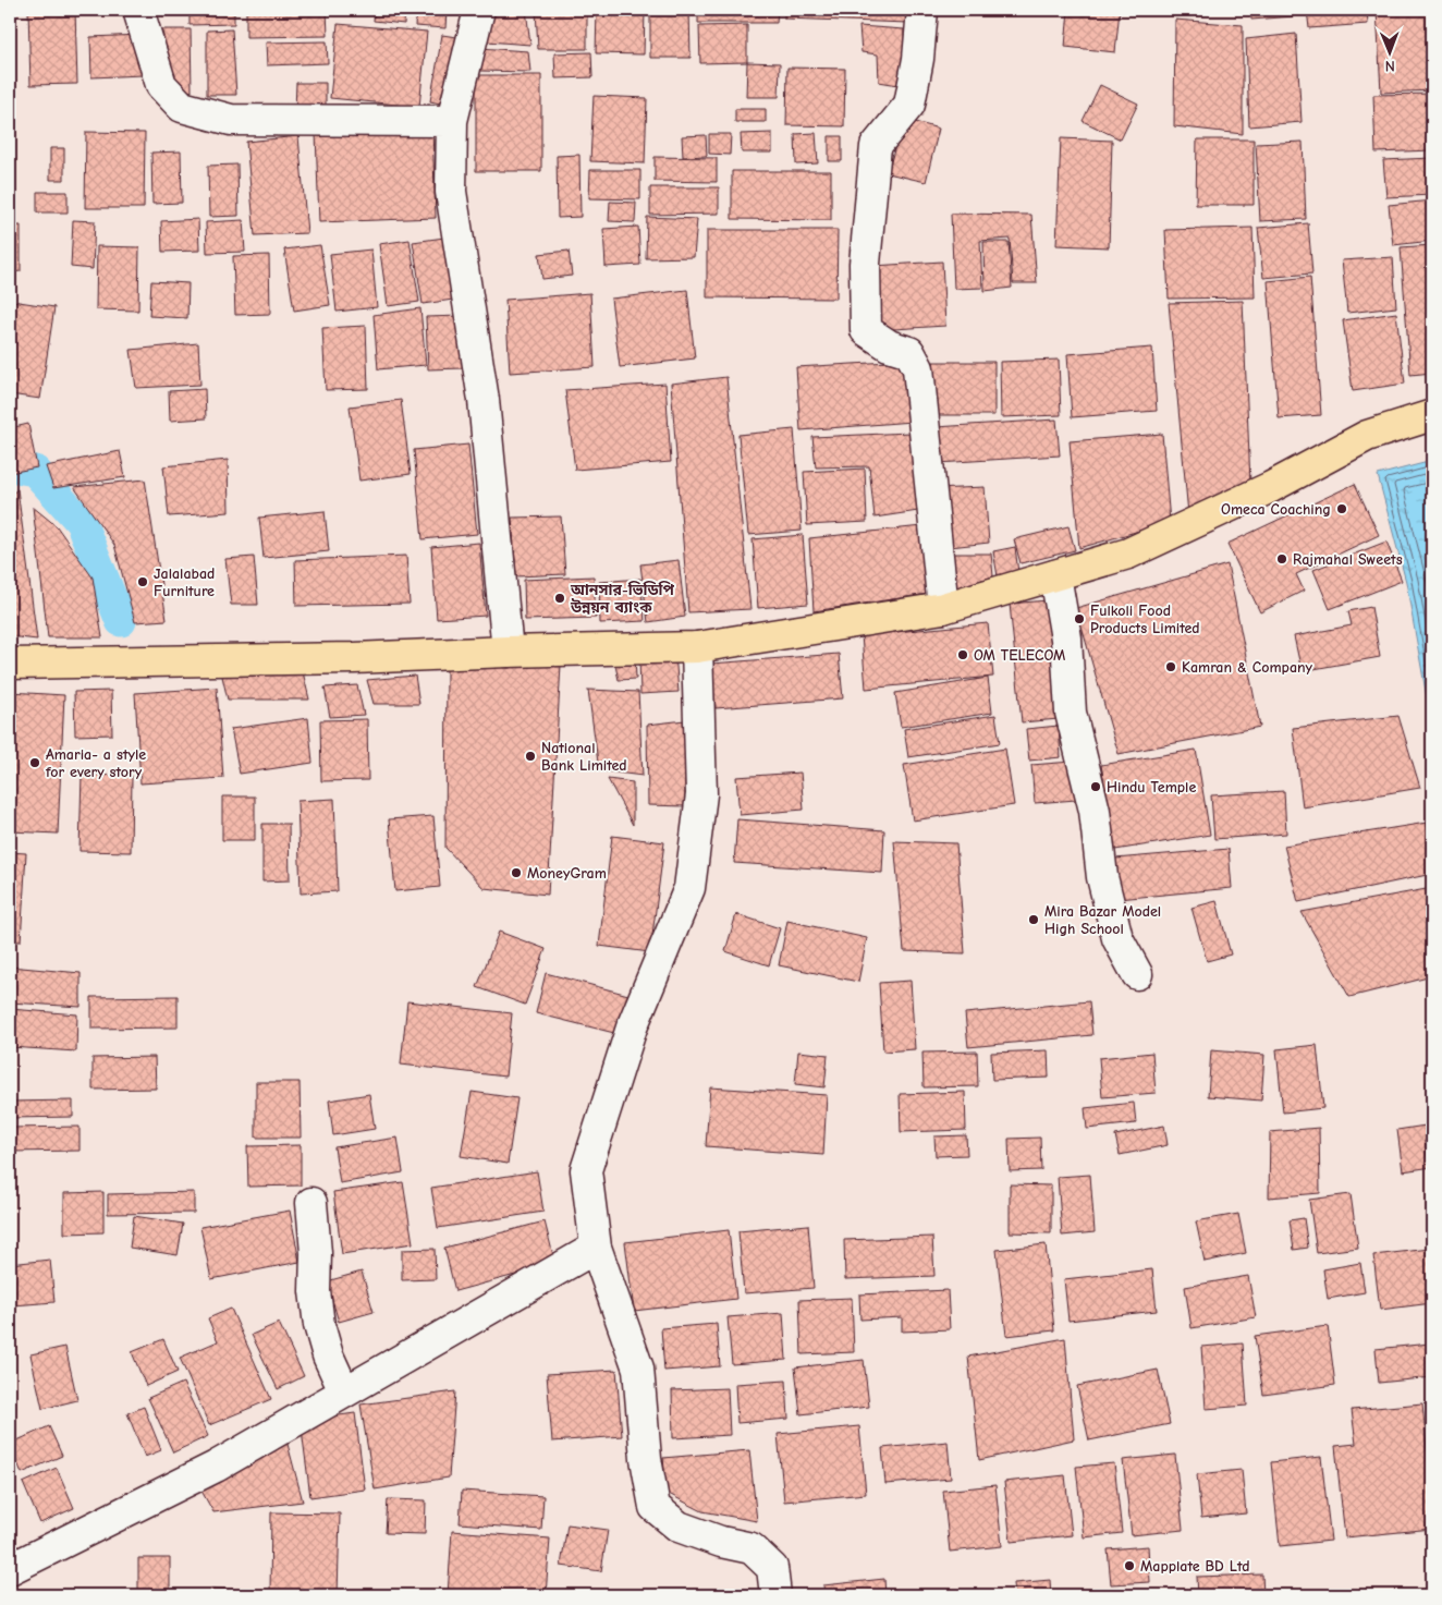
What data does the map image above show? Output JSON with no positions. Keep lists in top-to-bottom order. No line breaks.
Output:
{"places":["Omeca Coaching","Rajmahal Sweets","Jalalabad Furniture","আনসার-ভিডিপি উন্নয়ন ব্যাংক","Fulkoli Food Products Limited","OM TELECOM","Kamran & Company","National Bank Limited","Amaria- a style for every story","Hindu Temple","MoneyGram","Mira Bazar Model High School","Mapplate BD Ltd"],"north":"bottom"}
